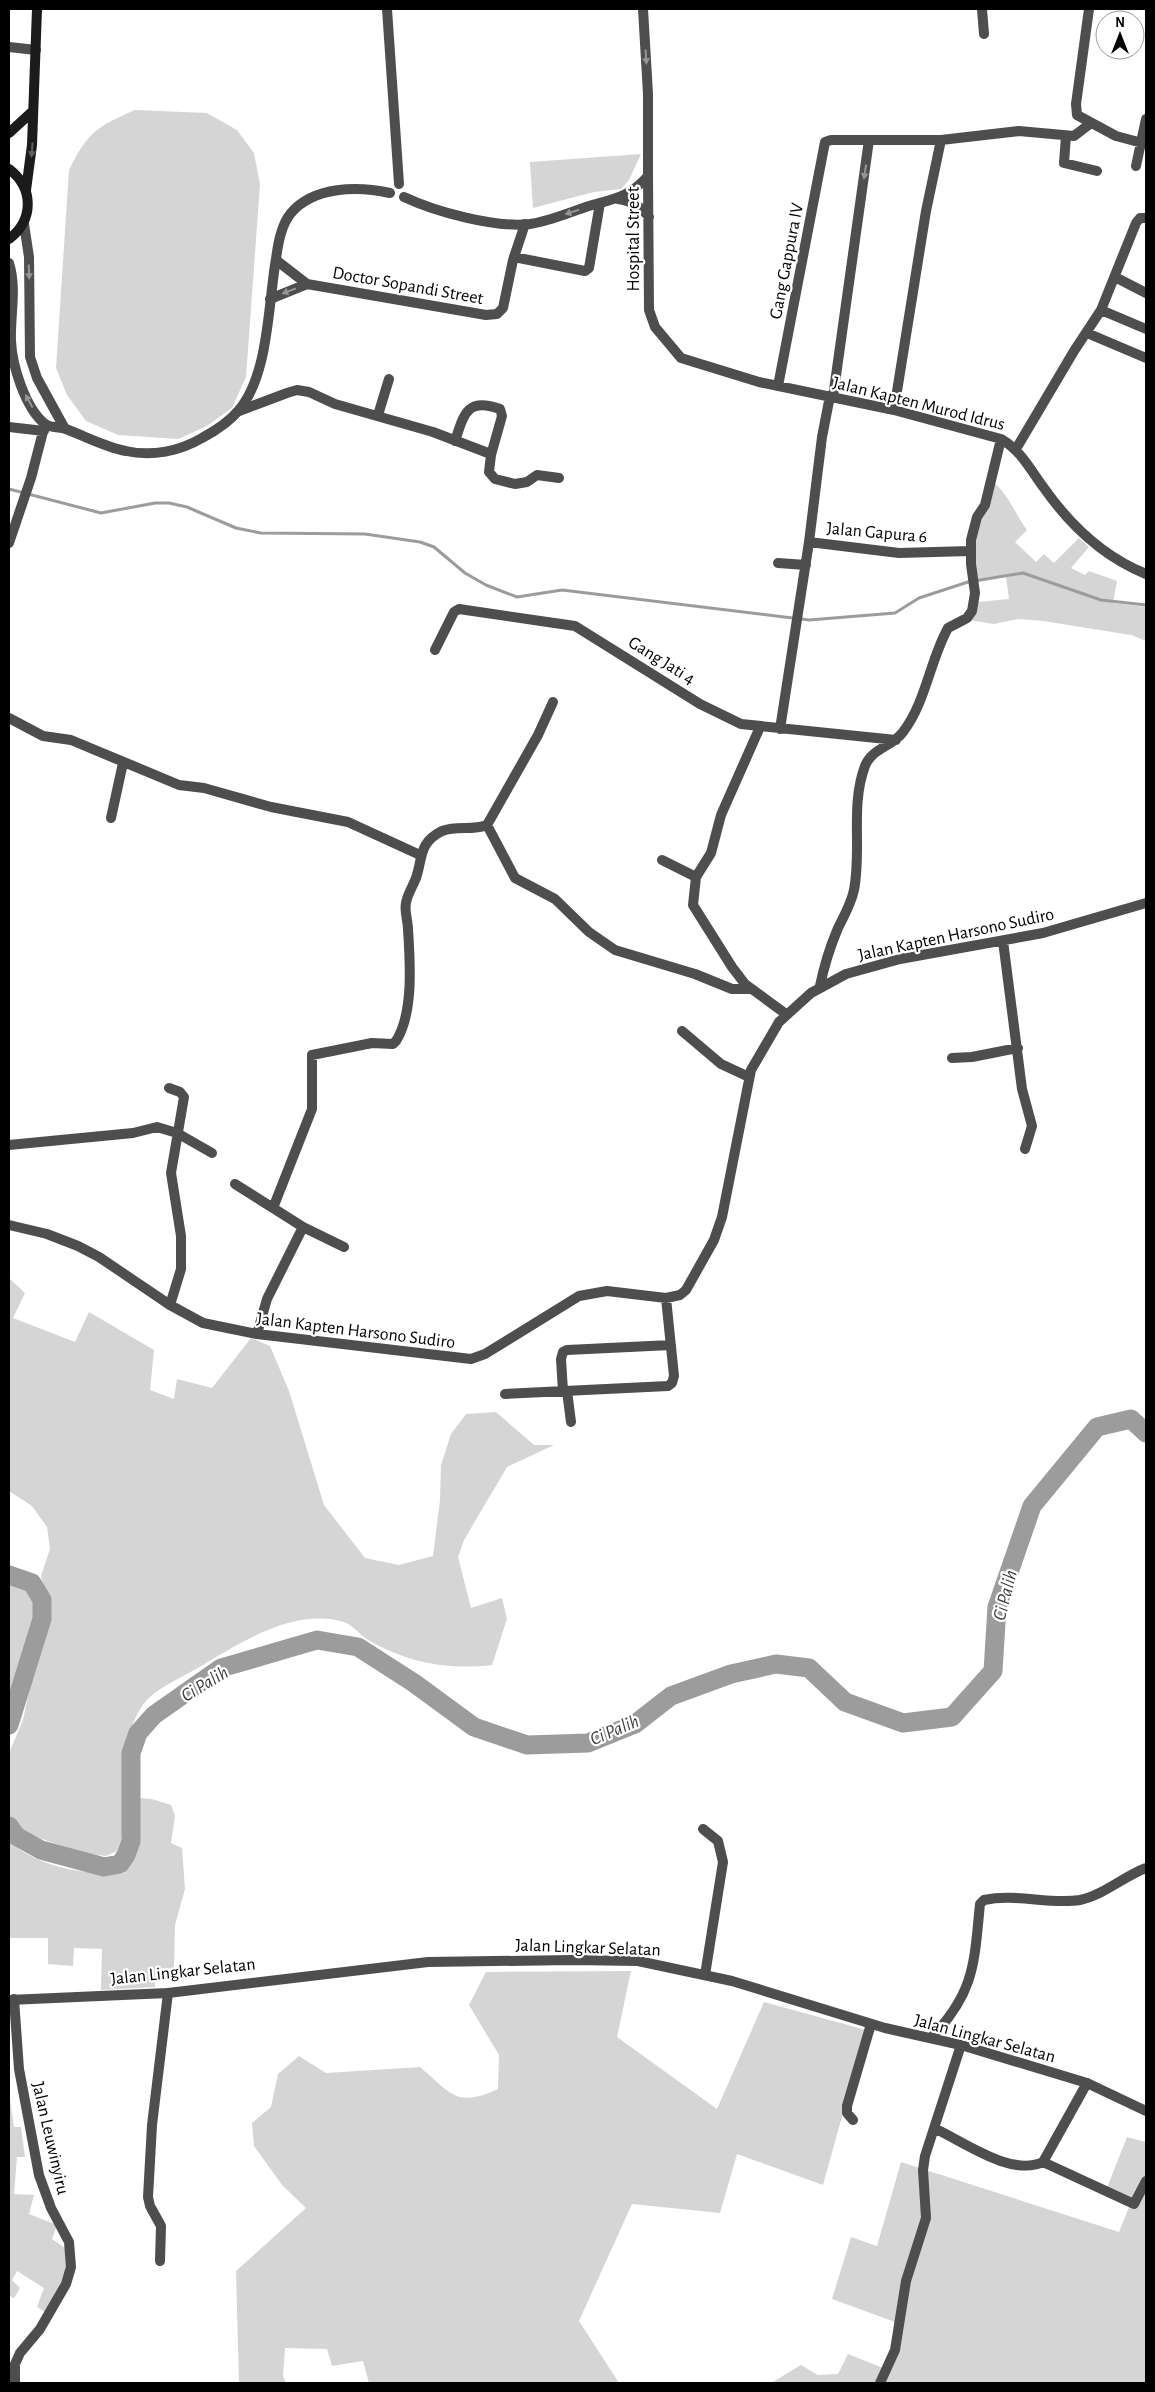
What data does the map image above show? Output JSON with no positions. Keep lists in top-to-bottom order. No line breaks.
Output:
{"streets":{"street":["Hospital Street","Gang Gappura IV","Doctor Sopandi Street","Jalan Kapten Murod Idrus","Jalan Gapura 6","Gang Jati 4","Jalan Kapten Harsono Sudiro","Jalan Lingkar Selatan","Jalan Leuwinyiru"]},"crossings":[["Hospital Street","Gang Gappura IV"],["Hospital Street","Jalan Kapten Murod Idrus"],["Gang Gappura IV","Jalan Kapten Murod Idrus"],["Gang Gappura IV","Jalan Gapura 6"],["Jalan Kapten Murod Idrus","Jalan Gapura 6"],["Jalan Lingkar Selatan","Jalan Leuwinyiru"]],"one_way":["Hospital Street"],"water":["Ci Palih"],"north":"top"}
